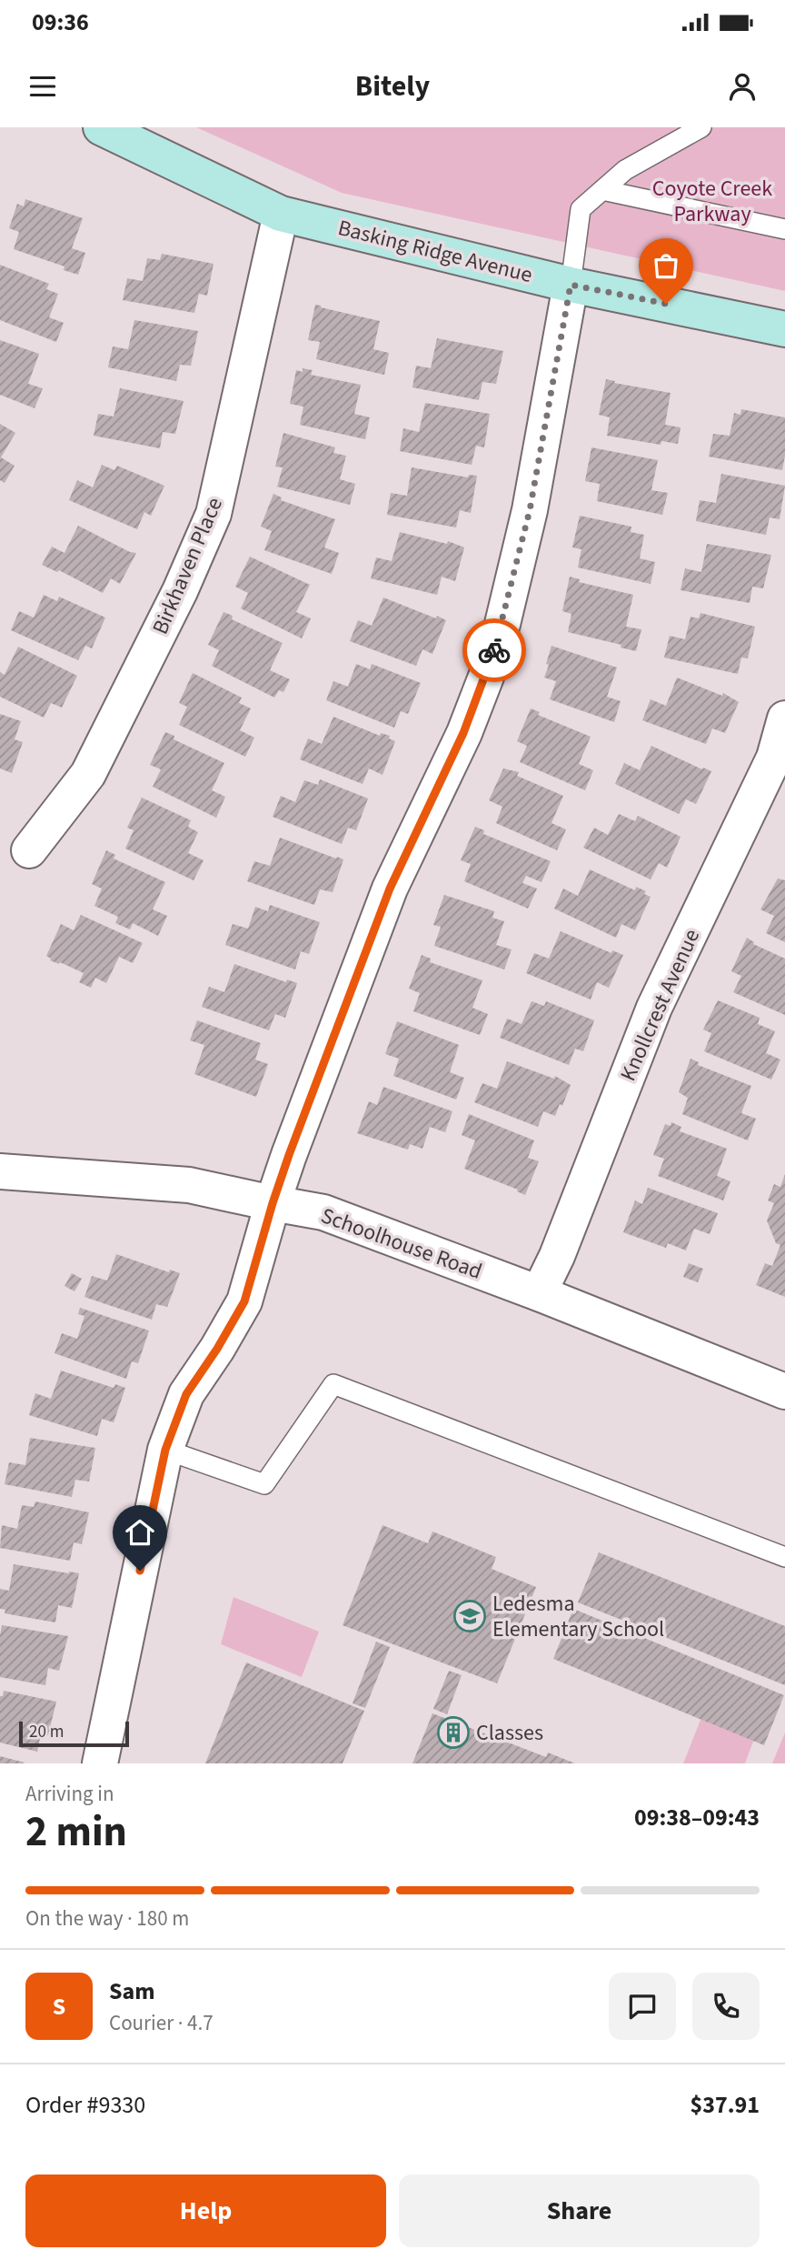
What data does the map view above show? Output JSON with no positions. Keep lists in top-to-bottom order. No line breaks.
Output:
{"streets":{"street":["Basking Ridge Avenue","Birkhaven Place","Knollcrest Avenue","Schoolhouse Road"]},"crossings":[["Basking Ridge Avenue","Birkhaven Place"],["Knollcrest Avenue","Schoolhouse Road"]],"parks":["Coyote Creek Parkway"],"places":{"school or university":["Ledesma Elementary School"],"building":["Classes"]},"scale_bar":"20 m","page":{"status":"09:36","header":"Bitely","scale":"20 m","heading":["2 min","Arriving in","09:38–09:43"],"panel":["Sam","Courier · 4.7","Order #9330","$37.91"],"bar":"On the way · 180 m","round":"S","buttons":["Help","Share"]}}
